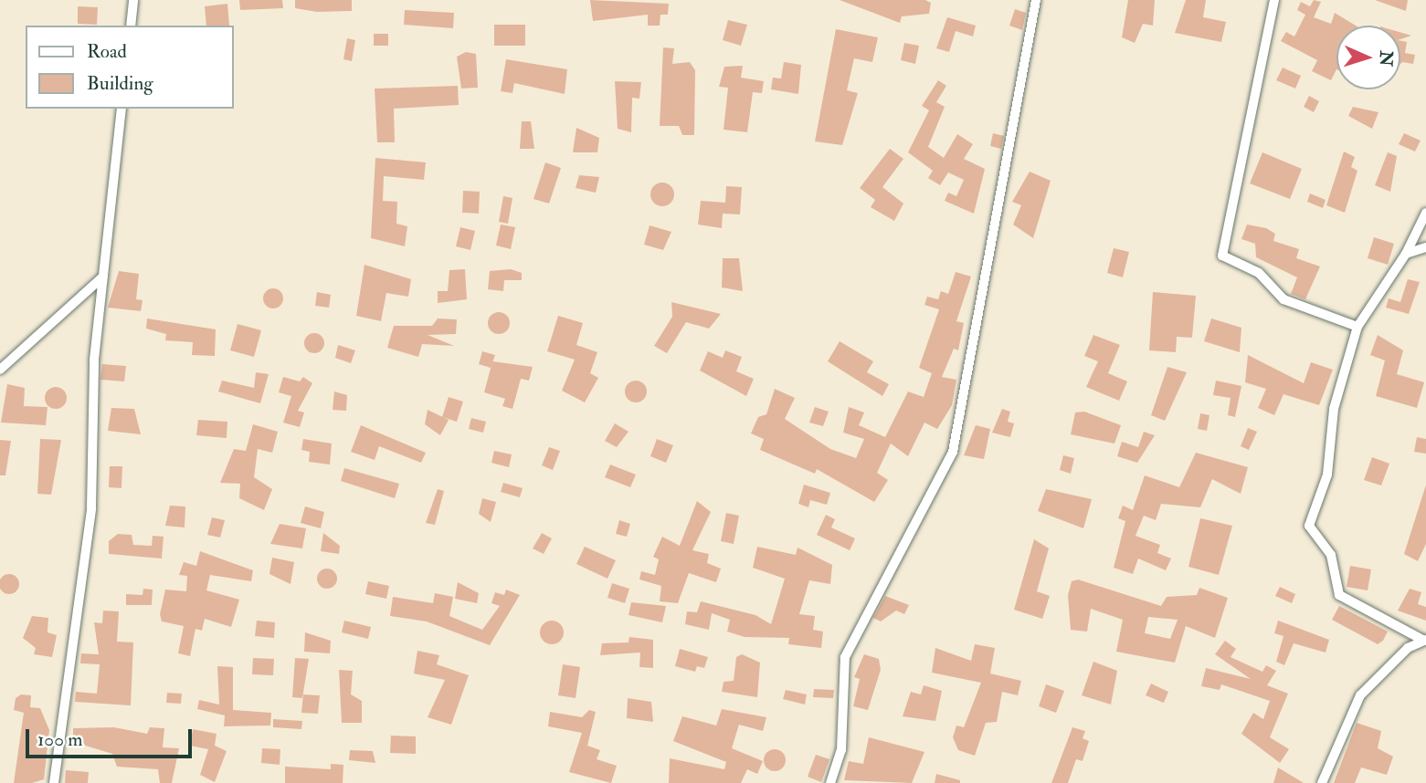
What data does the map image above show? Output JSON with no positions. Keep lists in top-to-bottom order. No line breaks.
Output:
{"legend":["Road","Building"],"scale_bar":"100 m","north":"right"}
